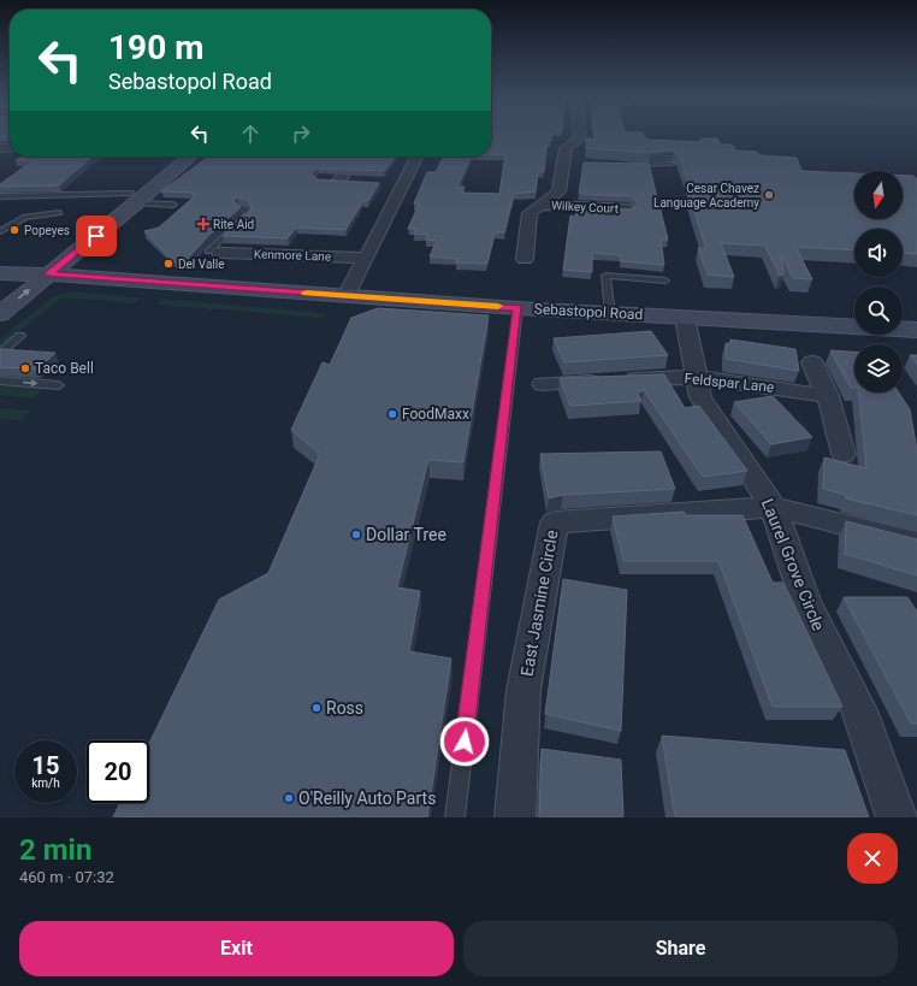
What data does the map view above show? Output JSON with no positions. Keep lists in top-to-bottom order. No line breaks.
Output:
{"streets":{"main road":["Sebastopol Road"],"street":["Wilkey Court","Kenmore Lane","Feldspar Lane","Laurel Grove Circle","East Jasmine Circle"]},"crossings":[["Sebastopol Road","Laurel Grove Circle"],["Feldspar Lane","Laurel Grove Circle"],["Laurel Grove Circle","East Jasmine Circle"]],"places":{"other":["Cesar Chavez Language Academy","Popeyes","Del Valle","Taco Bell","FoodMaxx","Dollar Tree","Ross","O'Reilly Auto Parts"],"health":["Rite Aid"]},"north":"bottom","page":{"turn":["190 m","Sebastopol Road"],"speed":"15 km/h","limit":"20","heading":["2 min","460 m · 07:32"],"buttons":["Exit","Share"]}}
